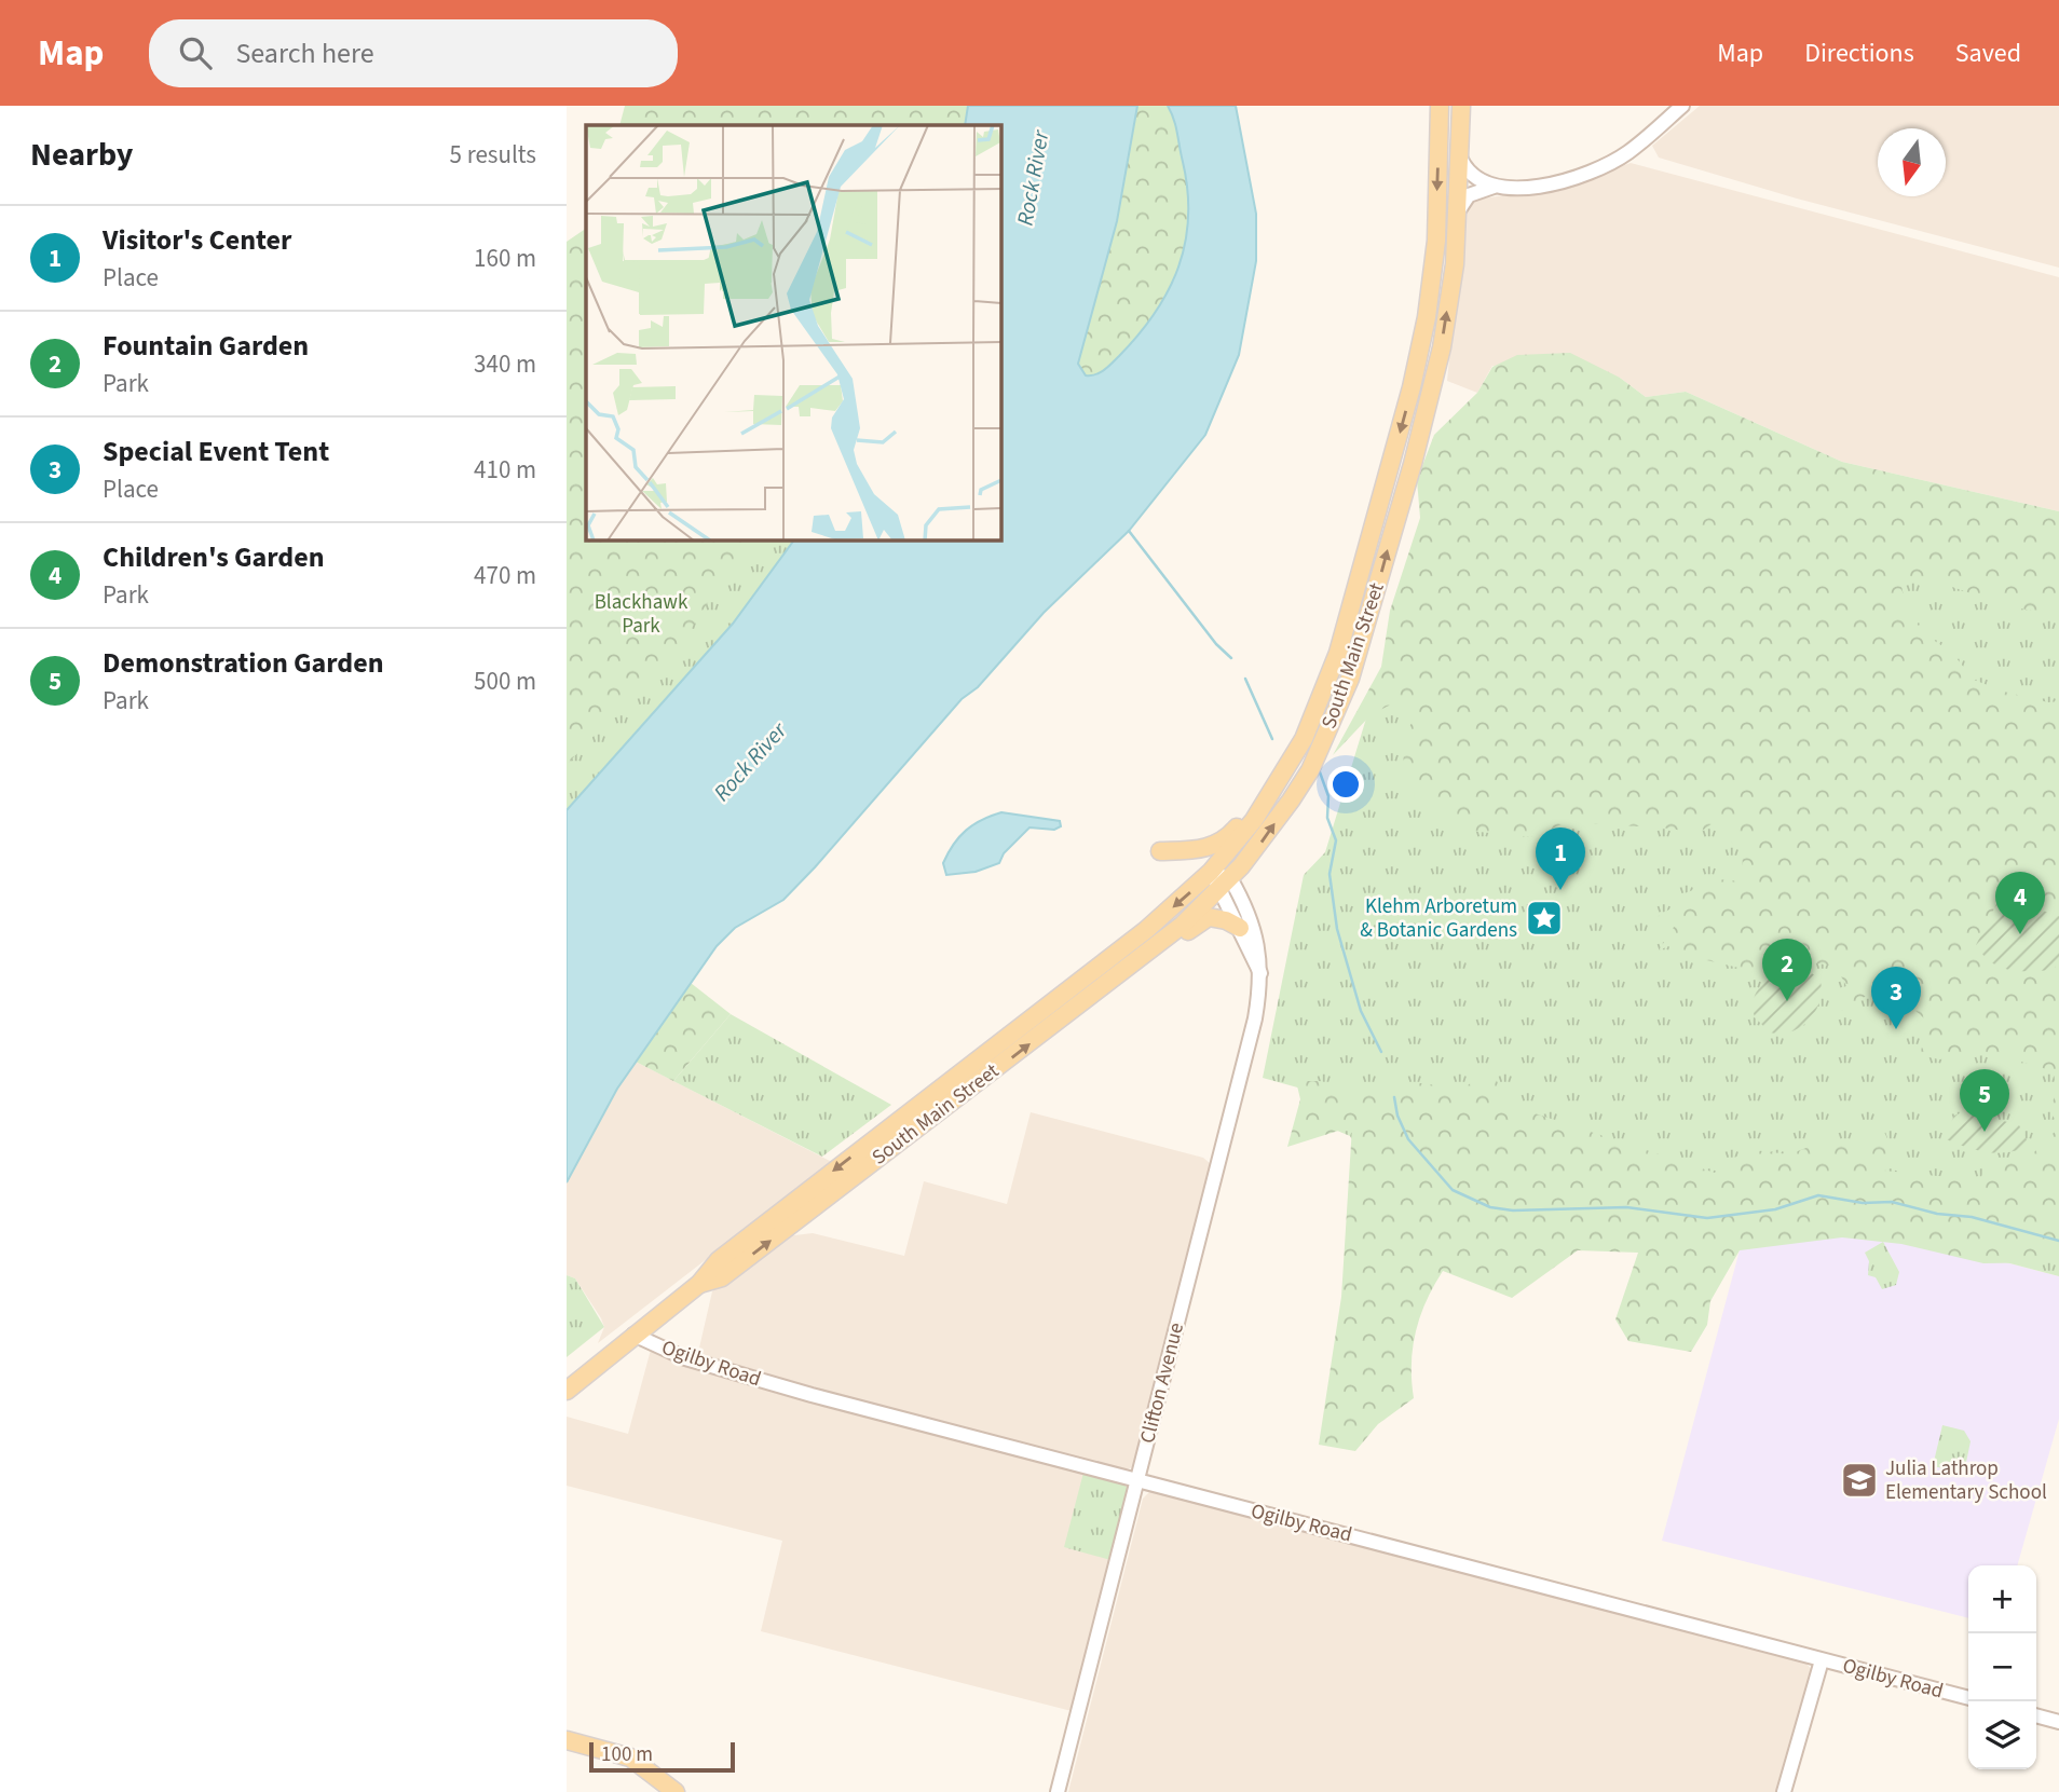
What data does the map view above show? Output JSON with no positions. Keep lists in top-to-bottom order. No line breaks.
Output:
{"streets":{"main road":["South Main Street"],"street":["Ogilby Road","Clifton Avenue"]},"crossings":[["South Main Street","Ogilby Road"],["South Main Street","Clifton Avenue"],["Ogilby Road","Clifton Avenue"]],"water":["Rock River"],"parks":["Blackhawk Park"],"places":{"place":["Klehm Arboretum & Botanic Gardens"],"school or university":["Julia Lathrop Elementary School"]},"scale_bar":"100 m","north":"bottom","page":{"header":"Map","search":"Search here","nav":["Map","Directions","Saved"],"heading":["Nearby","5 results"],"list":[{"mark":"1","name":"Visitor's Center","note":"Place","value":"160 m"},{"mark":"2","name":"Fountain Garden","note":"Park","value":"340 m"},{"mark":"3","name":"Special Event Tent","note":"Place","value":"410 m"},{"mark":"4","name":"Children's Garden","note":"Park","value":"470 m"},{"mark":"5","name":"Demonstration Garden","note":"Park","value":"500 m"}],"pins":["1","4","2","3","5"],"map_buttons":["+","−"],"scale":"100 m"}}
